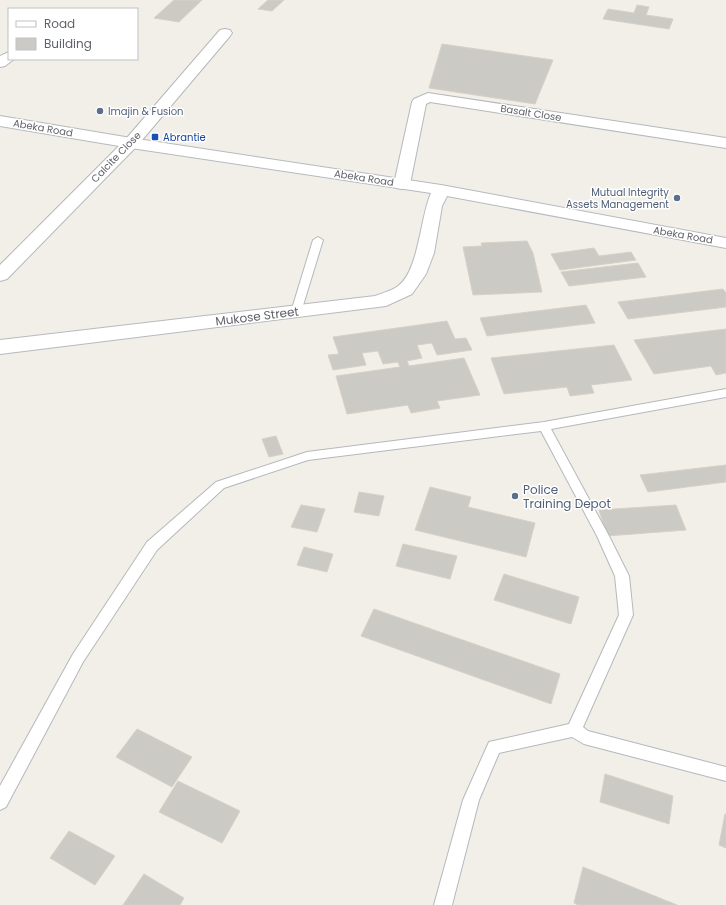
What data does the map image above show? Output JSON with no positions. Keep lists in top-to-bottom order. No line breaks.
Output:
{"streets":{"street":["Basalt Close","Abeka Road","Calcite Close","Mukose Street"]},"crossings":[["Basalt Close","Abeka Road"],["Abeka Road","Calcite Close"],["Abeka Road","Mukose Street"]],"places":{"other":["Imajin & Fusion","Mutual Integrity Assets Management","Police Training Depot"],"transit":["Abrantie"]},"legend":["Road","Building"]}
